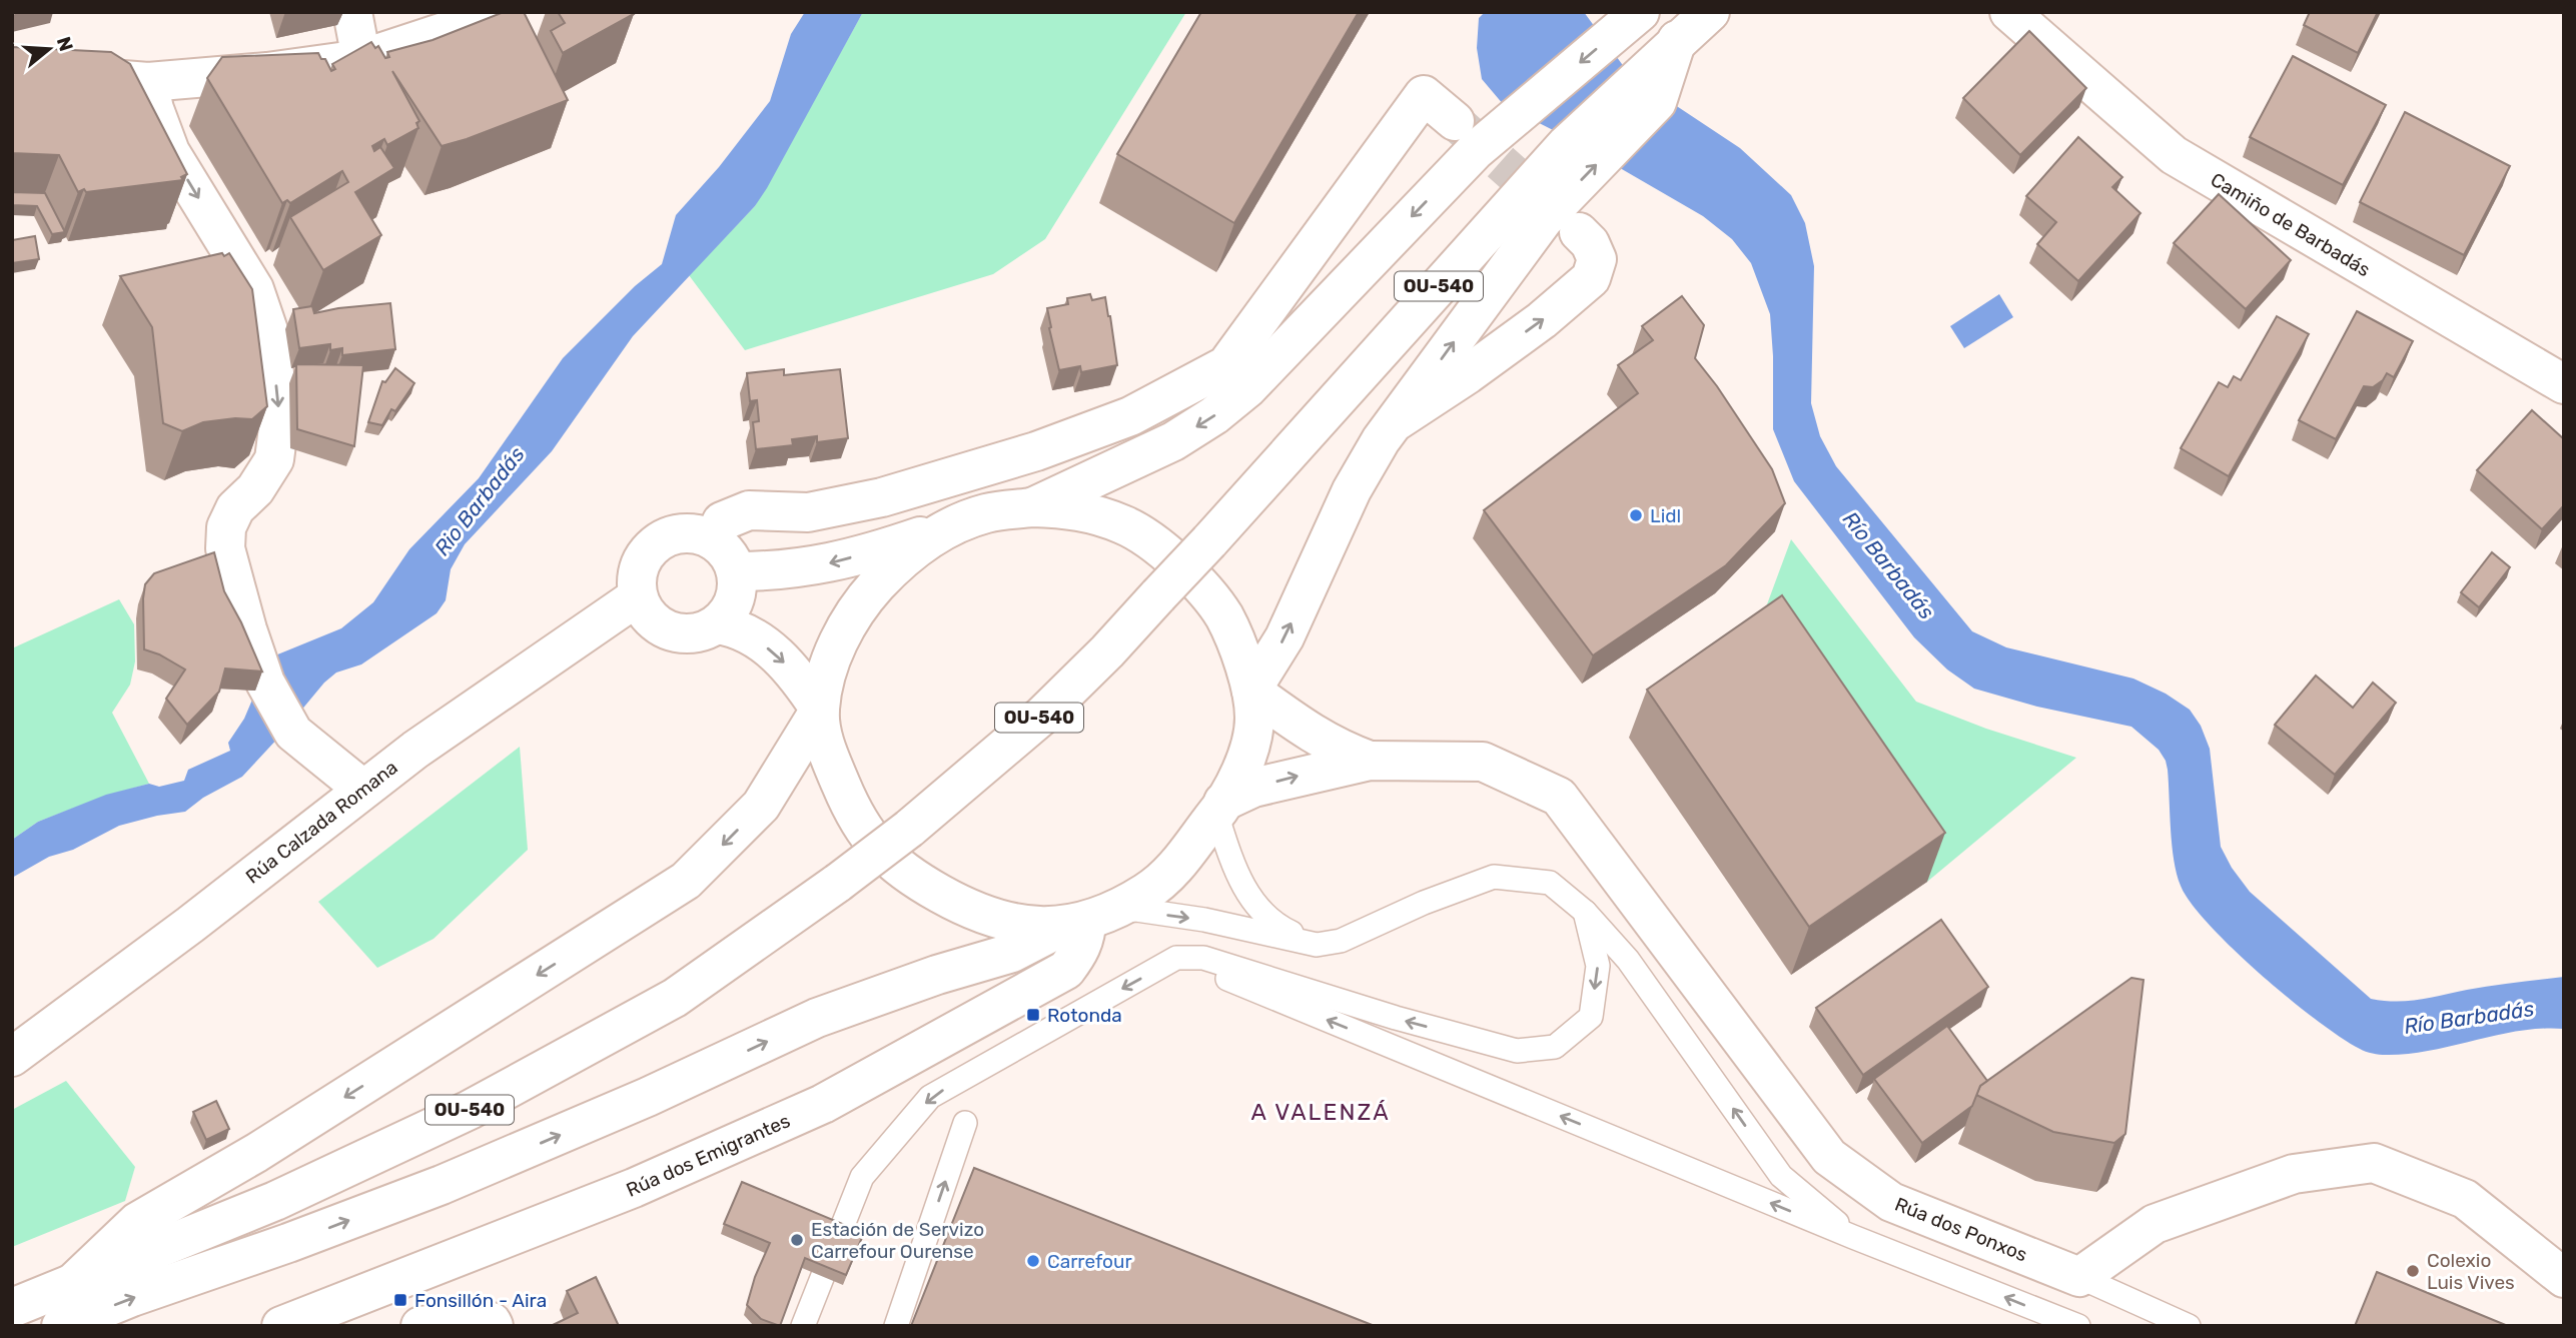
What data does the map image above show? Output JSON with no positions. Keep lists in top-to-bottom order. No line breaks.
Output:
{"streets":{"street":["Camiño de Barbadás","OU-540","Rúa Calzada Romana","Rúa dos Emigrantes","Rúa dos Ponxos"]},"districts":["A VALENZÁ"],"water":["Rio Barbadás","Río Barbadás"],"places":{"other":["Lidl","Estación de Servizo Carrefour Ourense","Carrefour","Colexio Luis Vives"],"transit":["Rotonda","Fonsillón - Aira"]},"north":"right"}
